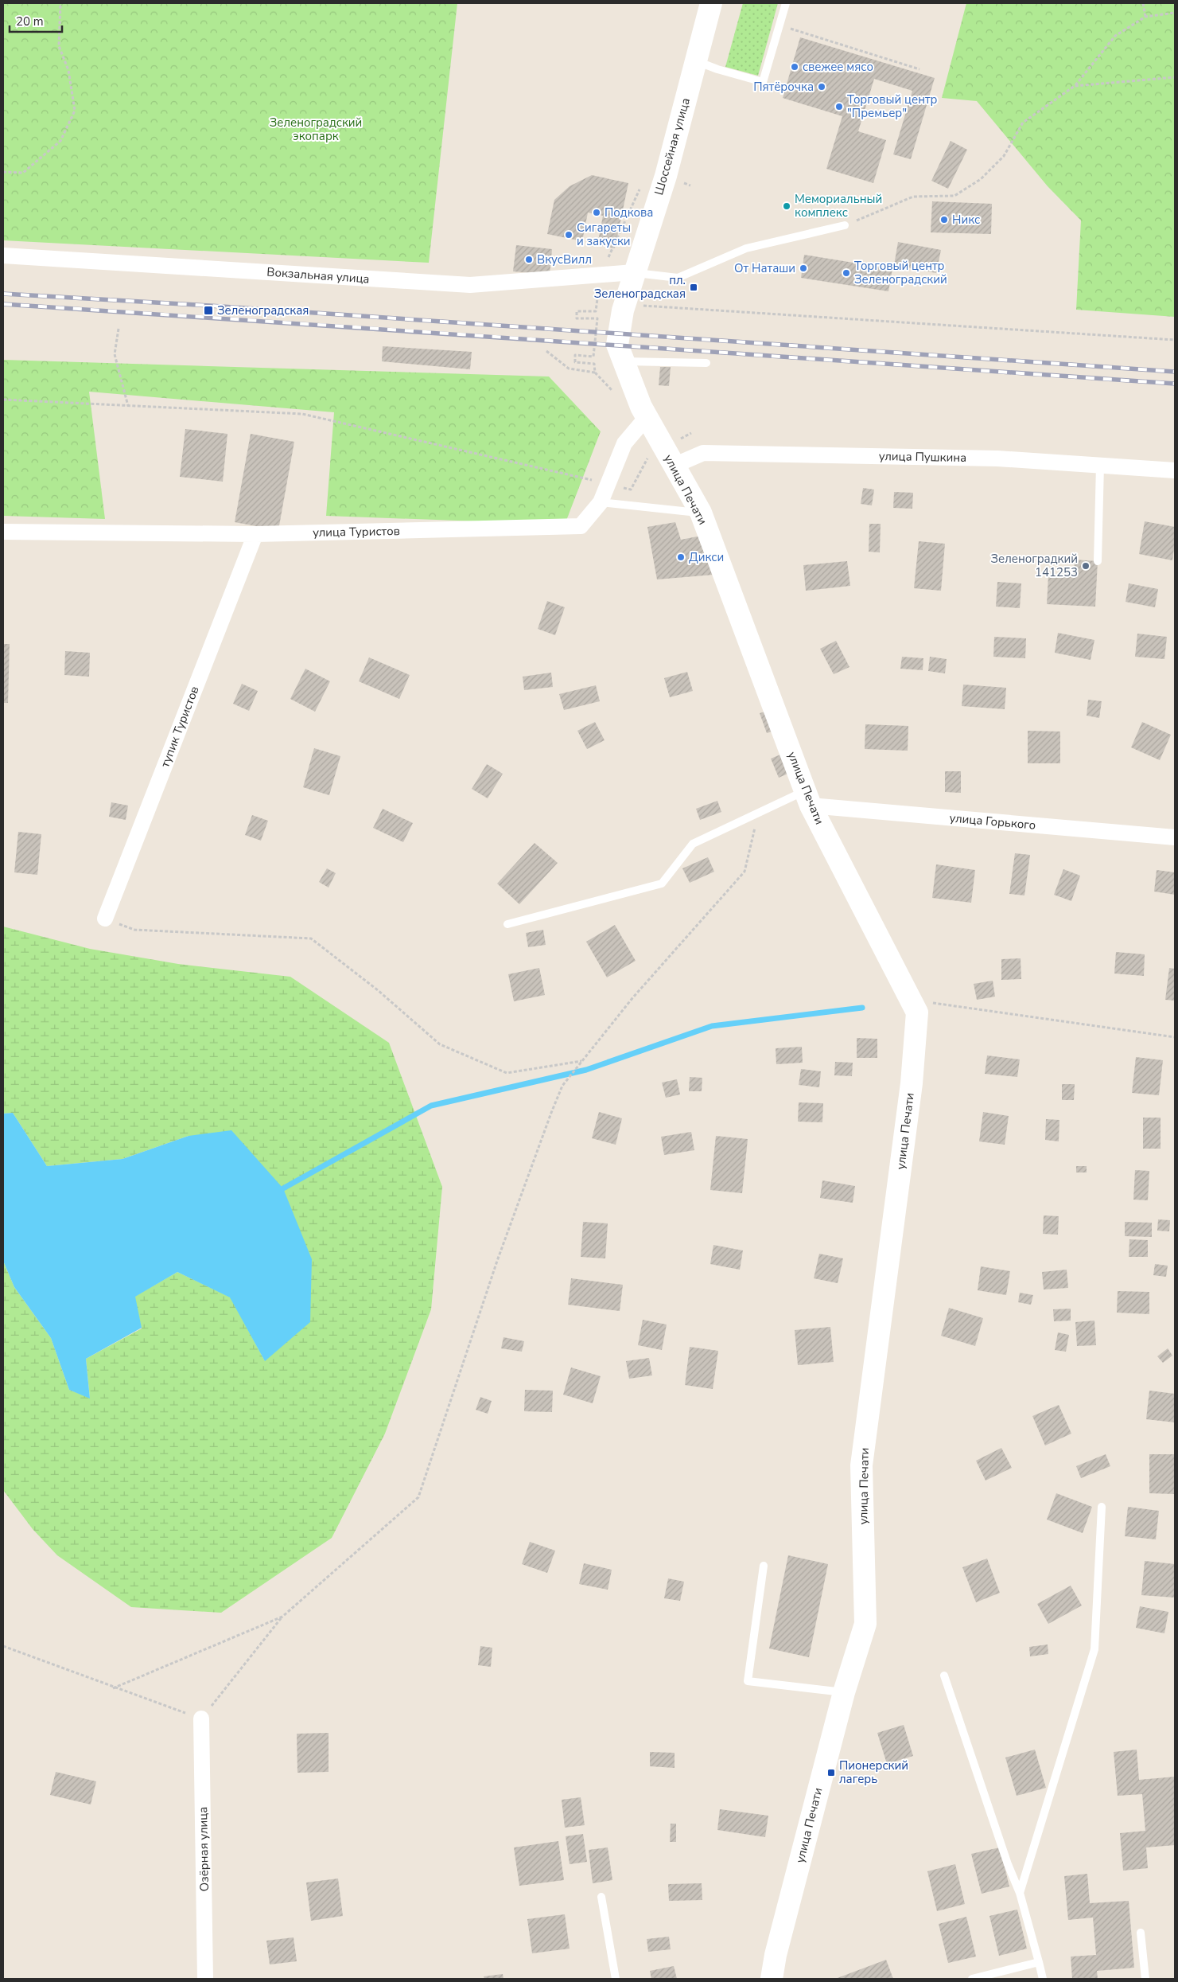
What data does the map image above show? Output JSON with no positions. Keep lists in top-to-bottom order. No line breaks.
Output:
{"streets":{"street":["Шоссейная улица","Вокзальная улица","улица Пушкина","улица Печати","улица Туристов","тупик Туристов","улица Горького","Озёрная улица"]},"crossings":[["Шоссейная улица","Вокзальная улица"],["Шоссейная улица","улица Печати"],["улица Пушкина","улица Печати"],["улица Печати","улица Туристов"],["улица Печати","улица Горького"],["улица Туристов","тупик Туристов"]],"parks":["Зеленоградский экопарк"],"places":{"other":["свежее мясо","Пятёрочка","Торговый центр \"Премьер\"","Мемориальный комплекс","Подкова","Никс","Сигареты и закуски","ВкусВилл","От Наташи","Торговый центр Зеленоградский","Дикси","Зеленоградкий 141253"],"transit":["пл. Зеленоградская","Зеленоградская","Пионерский лагерь"]},"scale_bar":"20 m"}
